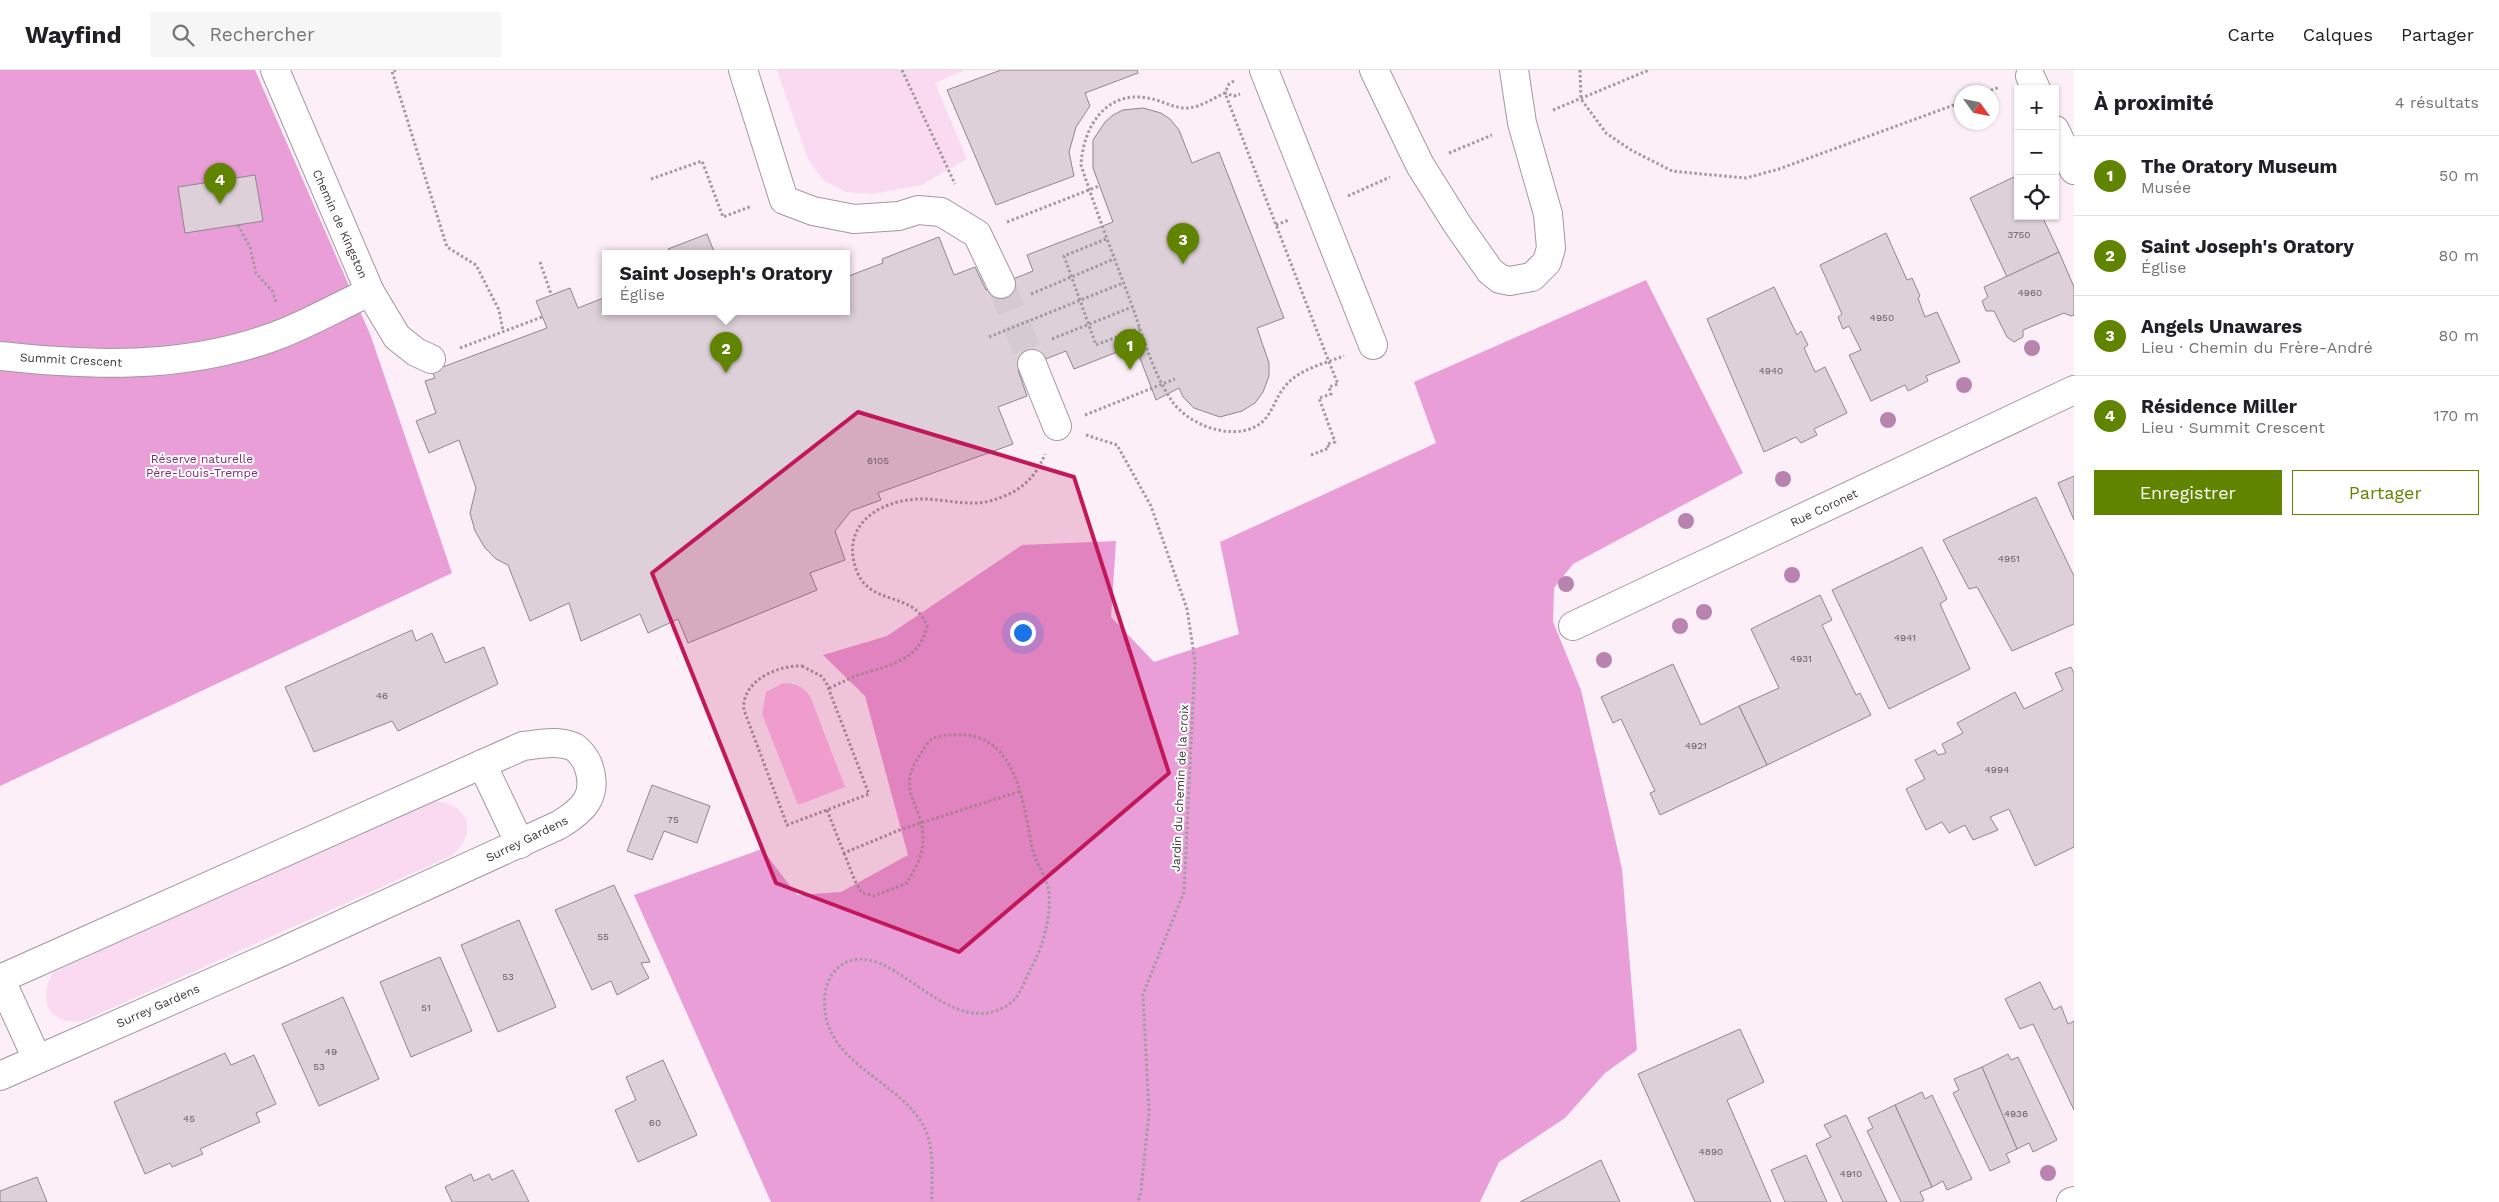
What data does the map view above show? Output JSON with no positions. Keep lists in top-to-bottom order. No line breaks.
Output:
{"streets":{"street":["Chemin de Kingston","Summit Crescent","Rue Coronet","Surrey Gardens"],"path":["Jardin du chemin de la croix"]},"crossings":[["Chemin de Kingston","Summit Crescent"]],"parks":["Réserve naturelle Père-Louis-Trempe"],"house_numbers":["3750","4960","4950","4940","6105","4951","4941","4931","46","4921","4994","75","55","53","51","49","53","4936","45","60","4890","4910"],"north":"bottom right","page":{"header":"Wayfind","search":"Rechercher","nav":["Carte","Calques","Partager"],"heading":["À proximité","4 résultats"],"map_buttons":["+","−"],"list":[{"mark":"1","name":"The Oratory Museum","note":"Musée","value":"50 m"},{"mark":"2","name":"Saint Joseph's Oratory","note":"Église","value":"80 m"},{"mark":"3","name":"Angels Unawares","note":"Lieu · Chemin du Frère-André","value":"80 m"},{"mark":"4","name":"Résidence Miller","note":"Lieu · Summit Crescent","value":"170 m"}],"pins":["4","3","1","2"],"popup":["Saint Joseph's Oratory","Église"],"buttons":["Enregistrer","Partager"]}}
